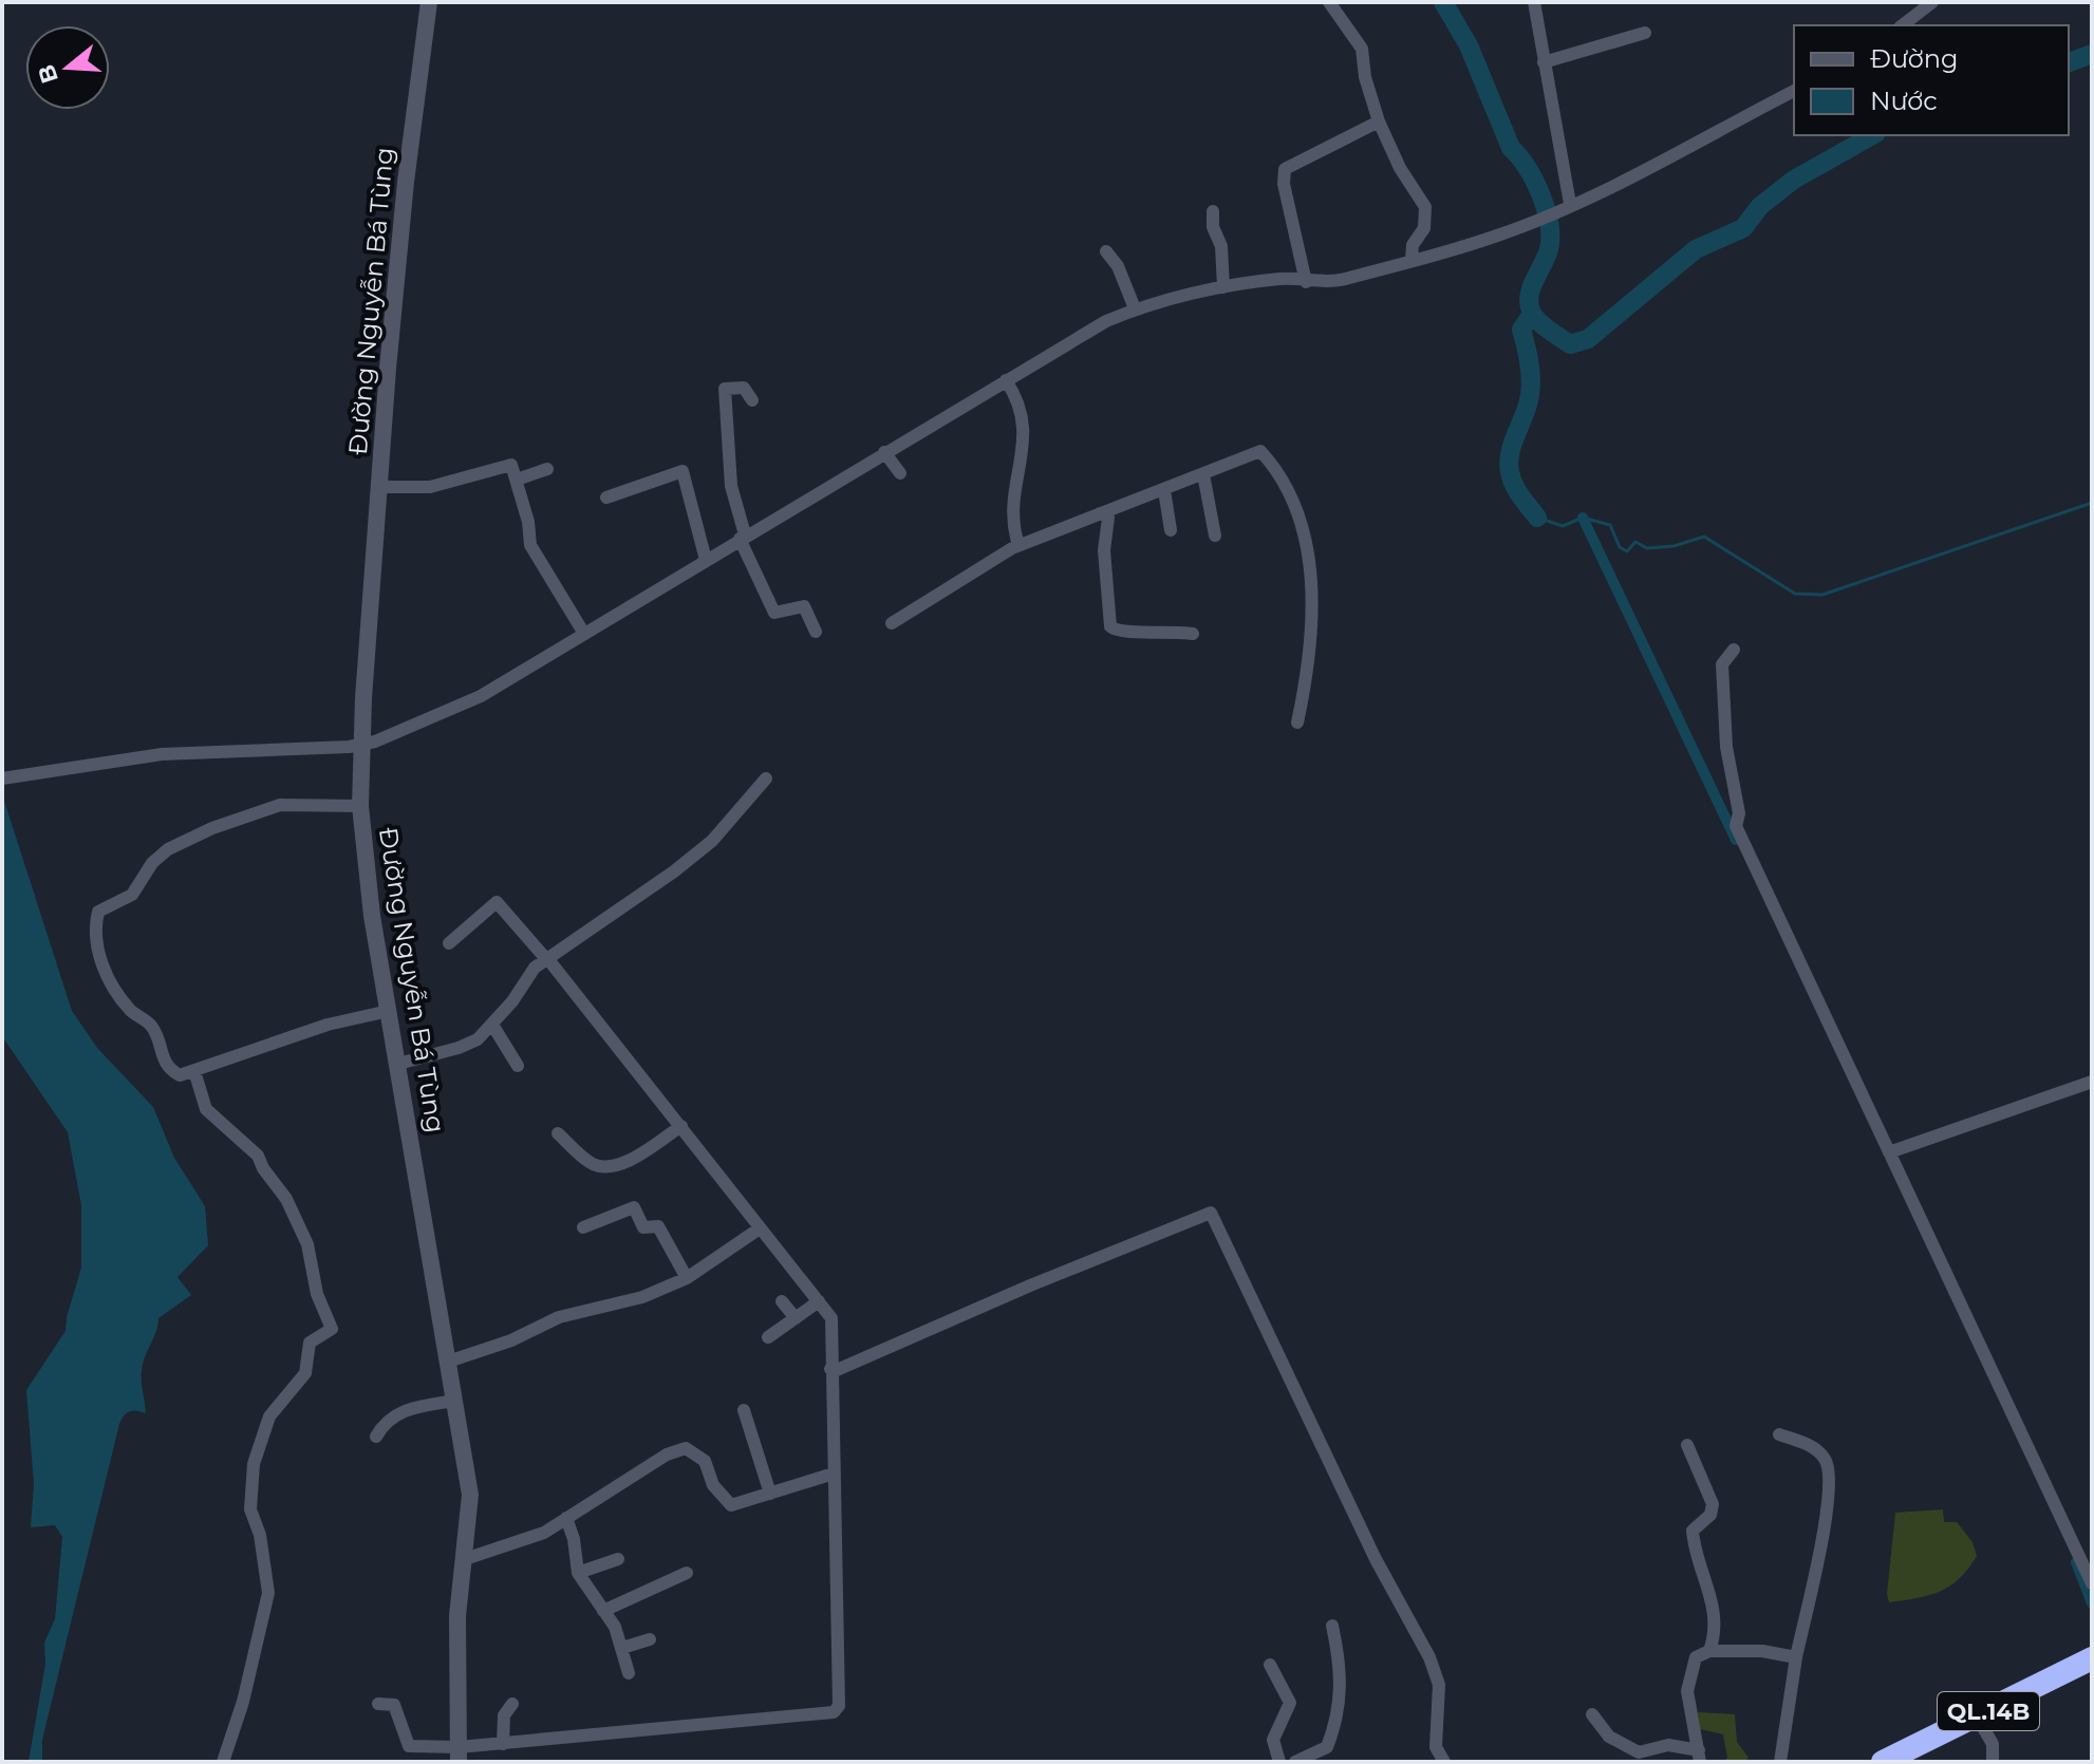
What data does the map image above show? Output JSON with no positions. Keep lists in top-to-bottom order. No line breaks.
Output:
{"streets":{"highway":["QL.14B"],"main road":["Đường Nguyễn Bá Tùng"]},"legend":["Đường","Nước"],"north":"left"}
